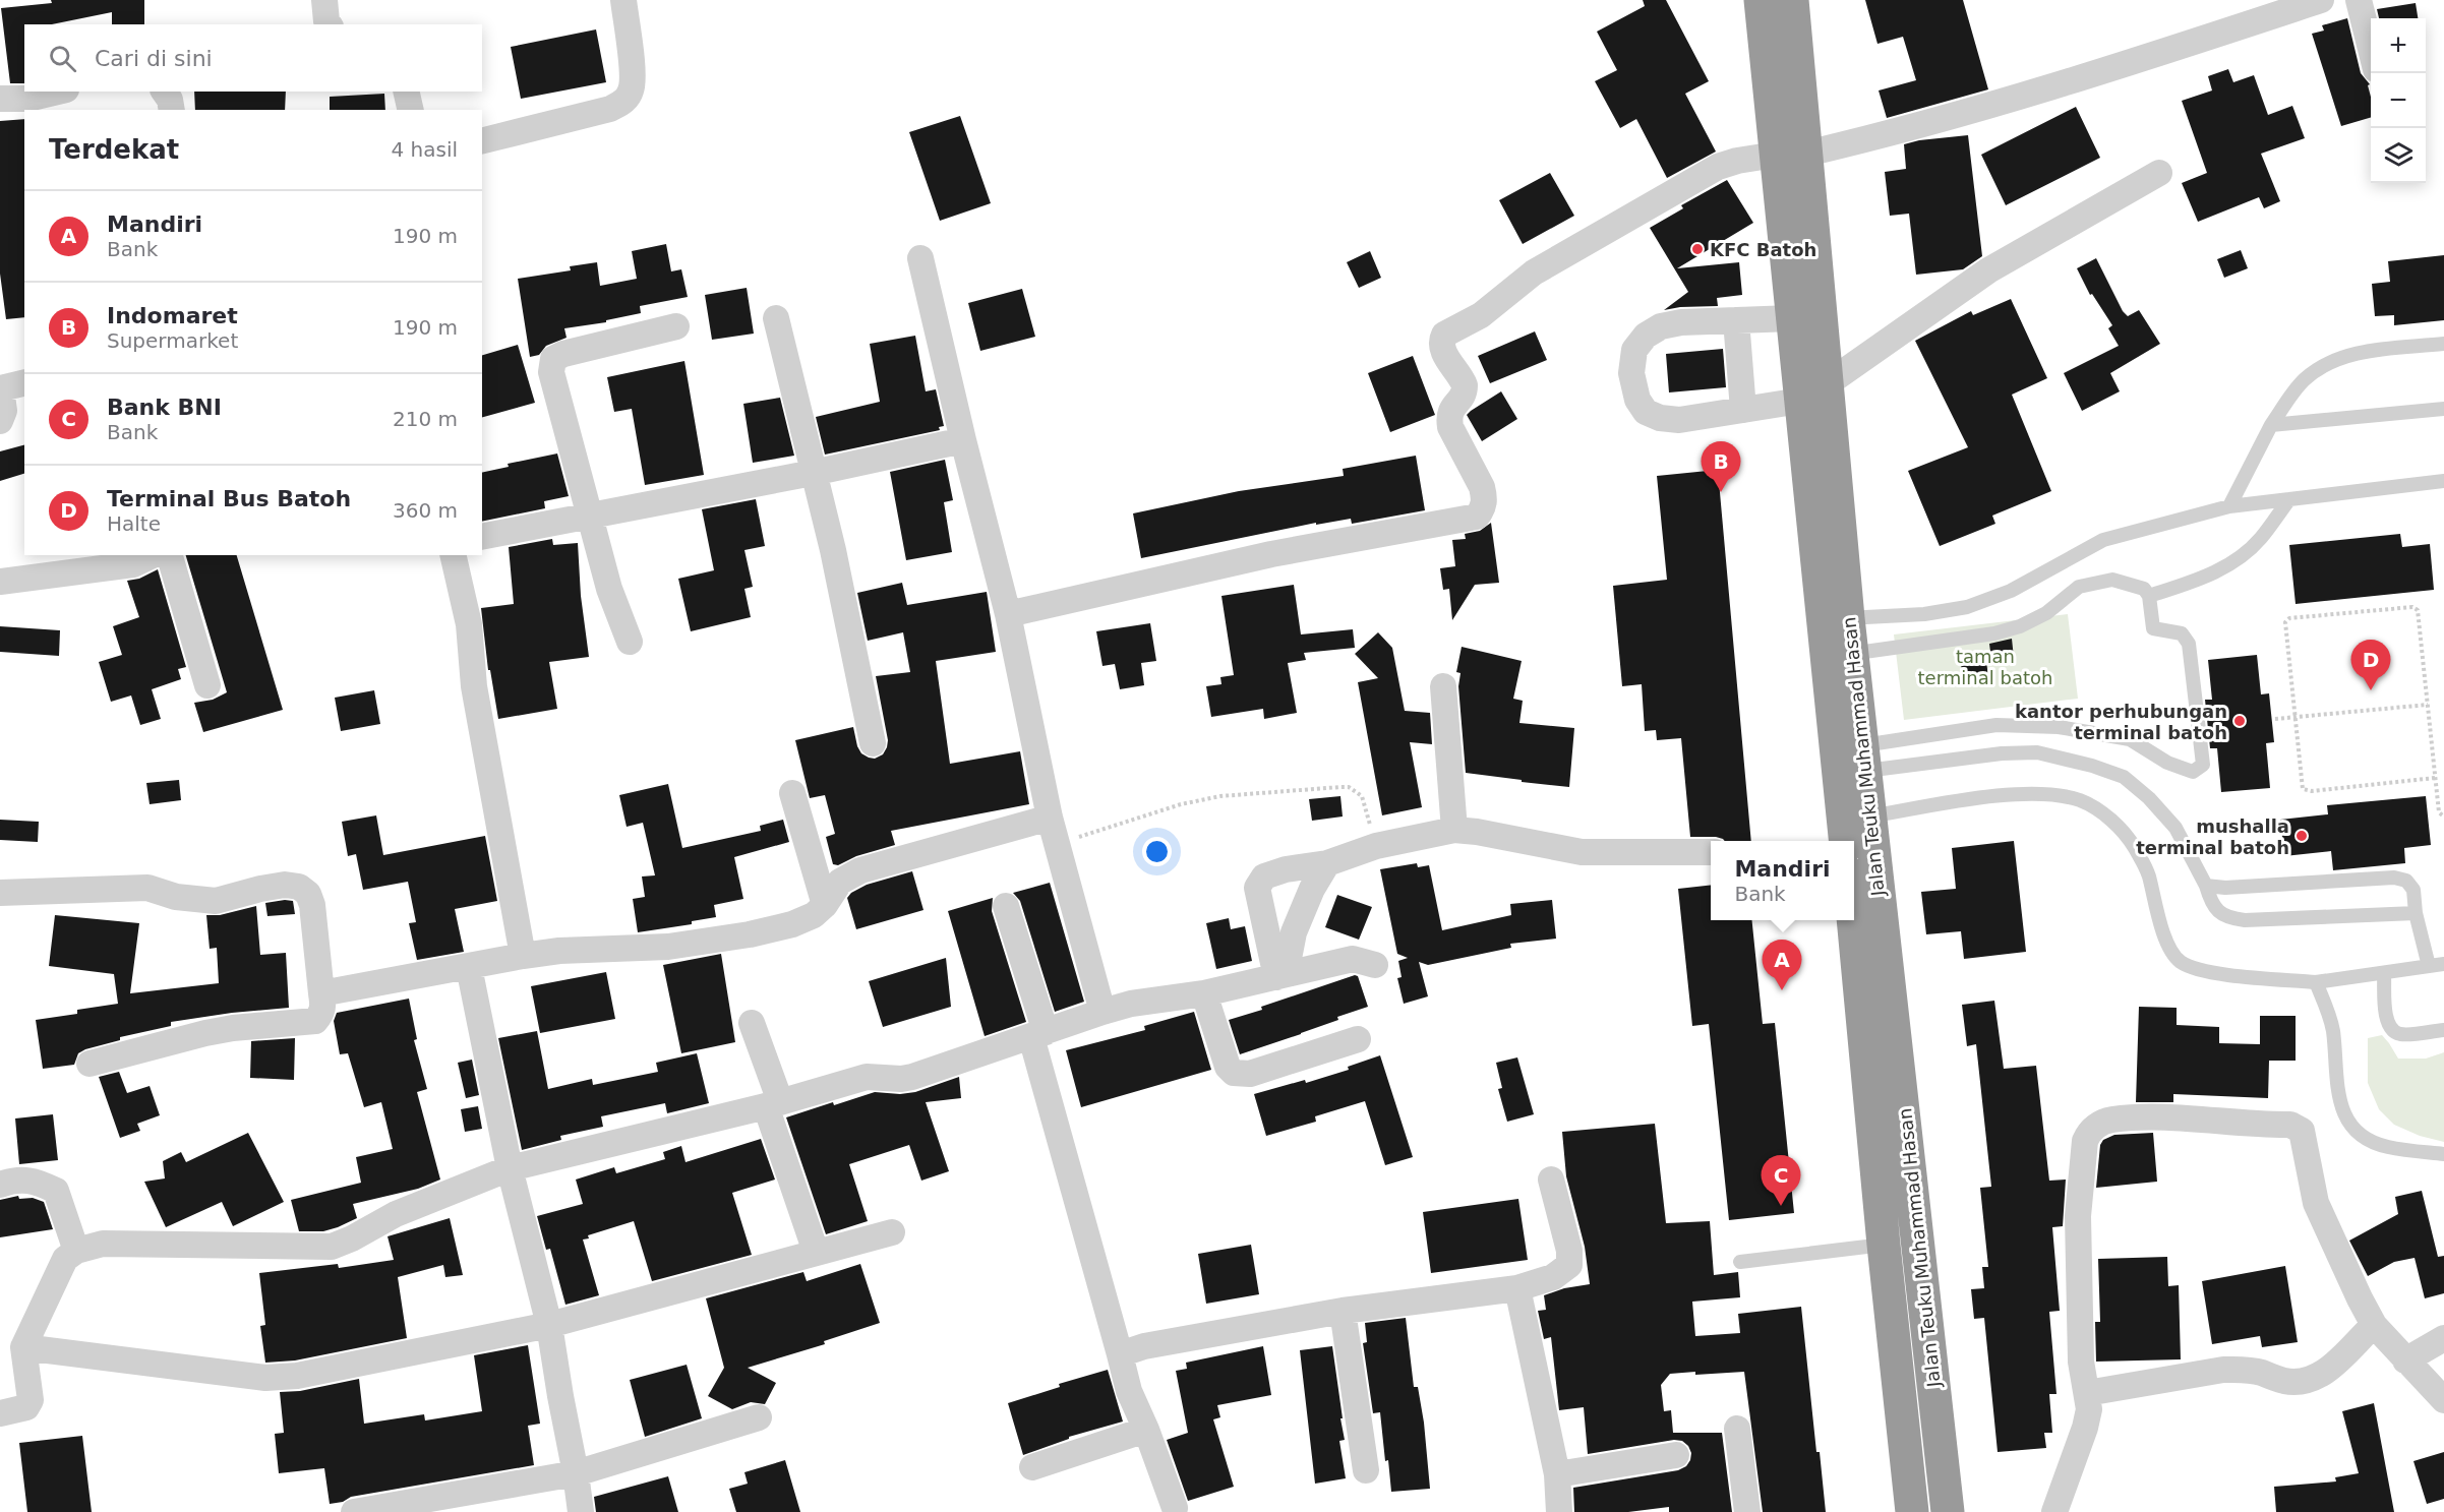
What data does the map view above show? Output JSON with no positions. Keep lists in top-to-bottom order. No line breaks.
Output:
{"streets":{"highway":["Jalan Teuku Muhammad Hasan"]},"parks":["taman terminal batoh"],"places":["KFC Batoh","kantor perhubungan terminal batoh","mushalla terminal batoh"],"page":{"map_buttons":["+","−"],"search":"Cari di sini","heading":["Terdekat","4 hasil"],"list":[{"mark":"A","name":"Mandiri","note":"Bank","value":"190 m"},{"mark":"B","name":"Indomaret","note":"Supermarket","value":"190 m"},{"mark":"C","name":"Bank BNI","note":"Bank","value":"210 m"},{"mark":"D","name":"Terminal Bus Batoh","note":"Halte","value":"360 m"}],"pins":["B","D","A","C"],"popup":["Mandiri","Bank"]}}
